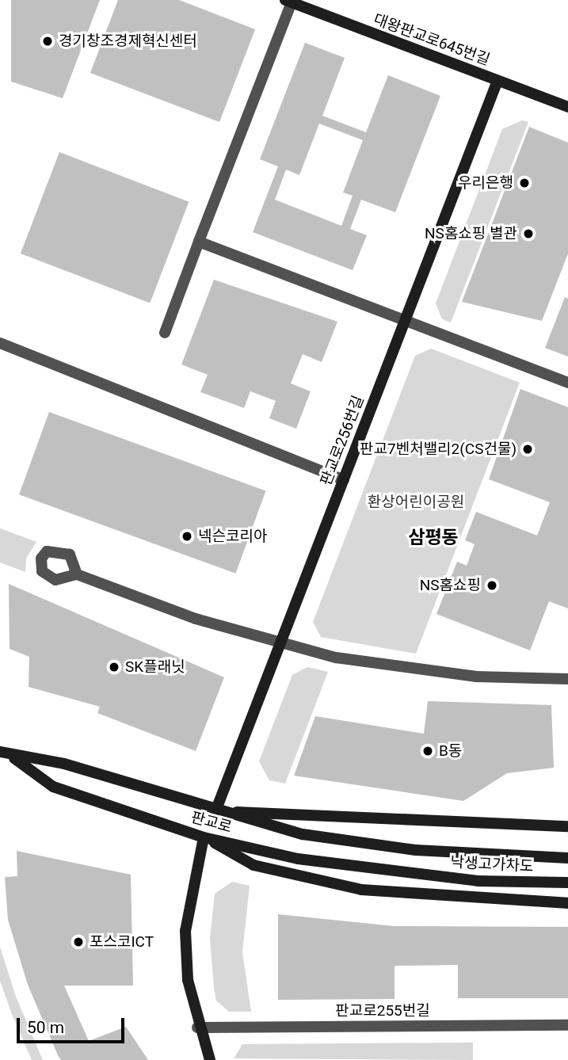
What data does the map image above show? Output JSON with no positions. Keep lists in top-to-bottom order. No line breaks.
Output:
{"streets":{"main road":["대왕판교로645번길","판교로256번길","판교로","낙생고가차도"],"street":["판교로255번길"]},"crossings":[["대왕판교로645번길","판교로256번길"],["판교로256번길","판교로"],["판교로","낙생고가차도"]],"districts":["삼평동"],"parks":["환상어린이공원"],"places":["경기창조경제혁신센터","우리은행","NS홈쇼핑 별관","판교7벤처밸리2(CS건물)","넥슨코리아","NS홈쇼핑","SK플래닛","B동","포스코ICT"],"scale_bar":"50 m"}
